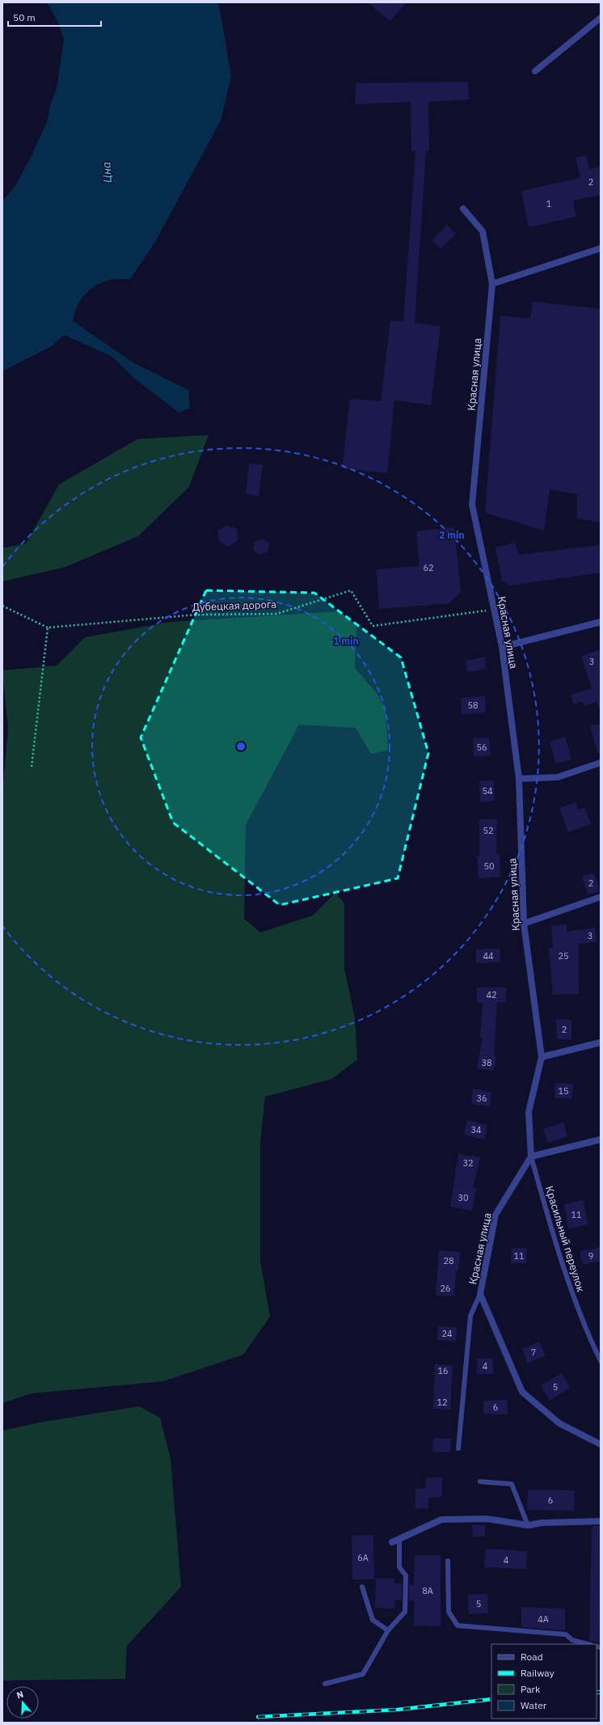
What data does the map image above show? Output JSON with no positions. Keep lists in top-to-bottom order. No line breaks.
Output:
{"streets":{"street":["Красная улица"],"lane":["Красильный переулок"],"path":["Дубецкая дорога"]},"crossings":[["Красная улица","Дубецкая дорога"],["Красная улица","Красильный переулок"]],"water":["Цна"],"house_numbers":["2","1","62","3","58","56","54","52","50","2","3","44","25","42","2","38","15","36","34","32","30","11","11","9","28","26","24","7","4","16","5","12","6","6","6А","4","8А","5","4А"],"legend":["Road","Railway","Park","Water"],"scale_bar":"50 m","north":"top","rings":["2 min","1 min"]}
